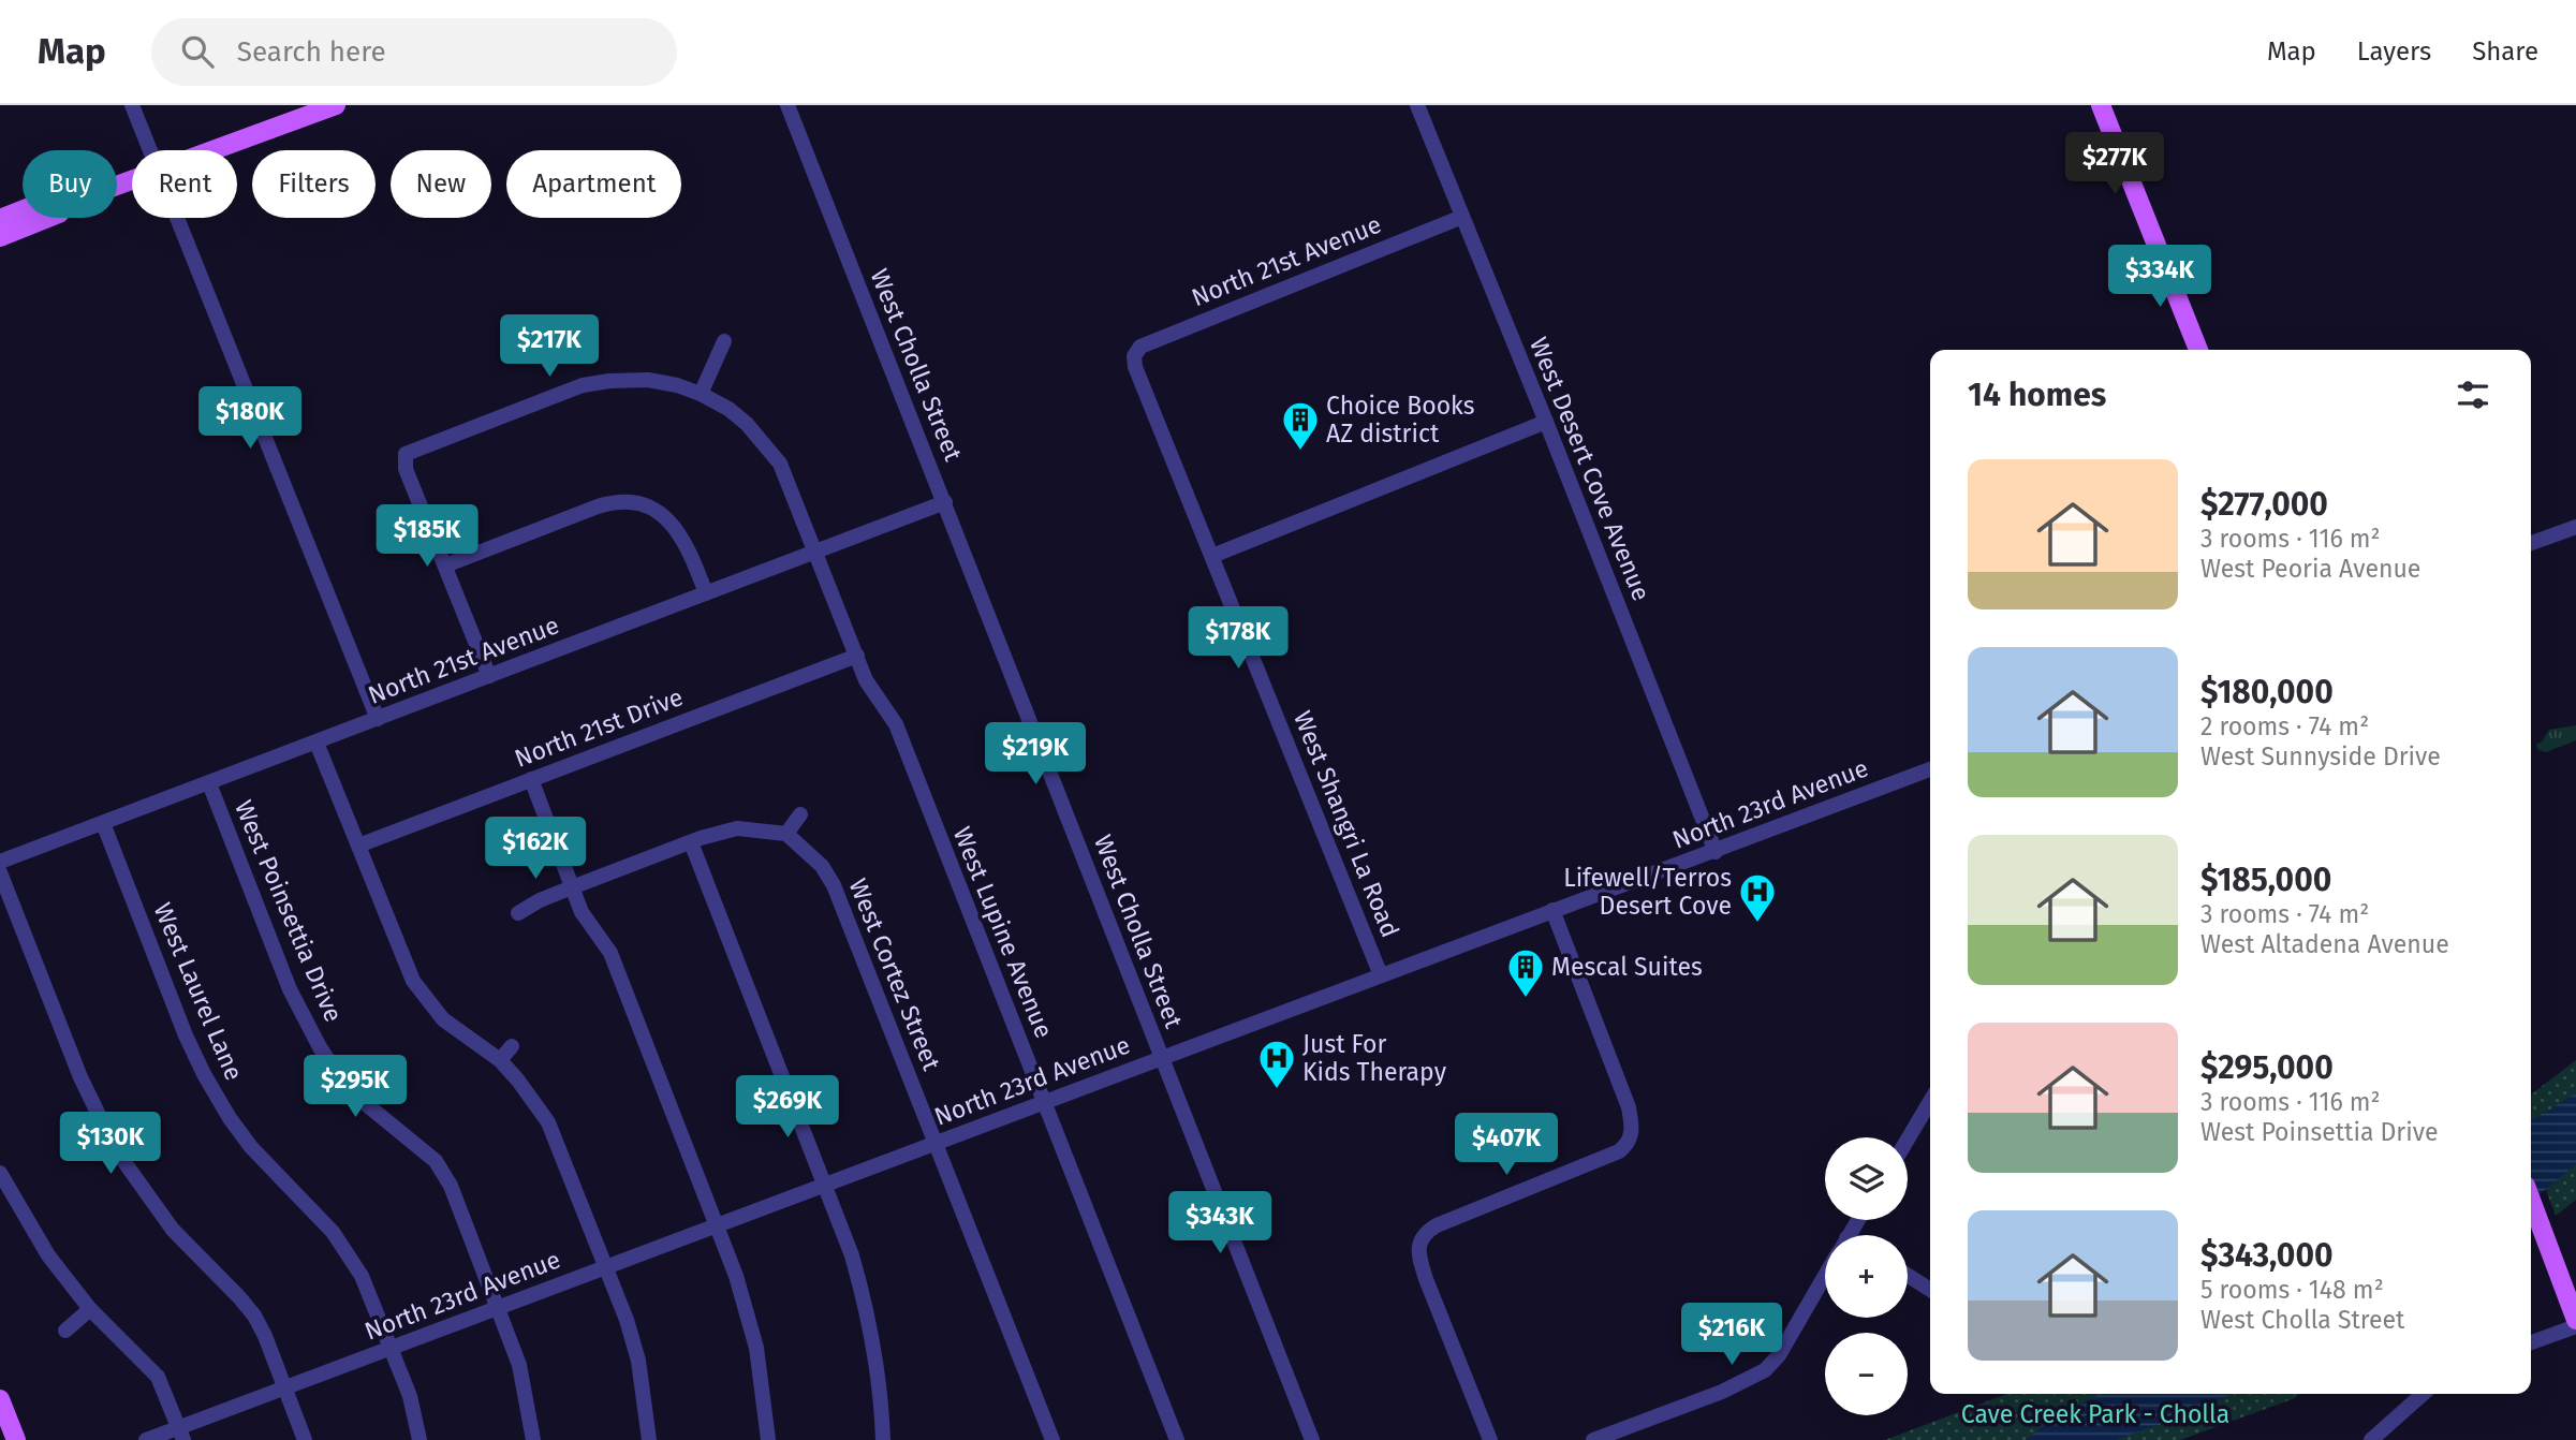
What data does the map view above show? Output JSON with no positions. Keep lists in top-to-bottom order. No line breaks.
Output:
{"streets":{"street":["North 21st Avenue","West Cholla Street","West Desert Cove Avenue","North 21st Drive","North 23rd Avenue","West Shangri La Road","West Poinsettia Drive","West Lupine Avenue","West Cortez Street","West Laurel Lane"]},"crossings":[["North 21st Avenue","West Cholla Street"],["North 21st Avenue","West Desert Cove Avenue"],["North 21st Avenue","West Shangri La Road"],["North 21st Avenue","West Poinsettia Drive"],["North 21st Avenue","West Lupine Avenue"],["North 21st Avenue","West Laurel Lane"],["West Cholla Street","North 23rd Avenue"],["West Desert Cove Avenue","North 23rd Avenue"],["North 21st Drive","West Lupine Avenue"],["North 23rd Avenue","West Shangri La Road"],["North 23rd Avenue","West Poinsettia Drive"],["North 23rd Avenue","West Lupine Avenue"],["North 23rd Avenue","West Cortez Street"],["North 23rd Avenue","West Laurel Lane"]],"parks":["Cave Creek Park - Cholla"],"places":{"building":["Choice Books AZ district","Mescal Suites"],"hospital":["Lifewell/Terros Desert Cove","Just For Kids Therapy"]},"page":{"header":"Map","search":"Search here","nav":["Map","Layers","Share"],"price":["$277K","$334K","$217K","$180K","$185K","$178K","$219K","$162K","$295K","$269K","$130K","$407K","$343K","$216K"],"chip":["Buy","Rent","Filters","New","Apartment"],"heading":"14 homes","list":[{"name":"$277,000","note":"3 rooms · 116 m² · West Peoria Avenue"},{"name":"$180,000","note":"2 rooms · 74 m² · West Sunnyside Drive"},{"name":"$185,000","note":"3 rooms · 74 m² · West Altadena Avenue"},{"name":"$295,000","note":"3 rooms · 116 m² · West Poinsettia Drive"},{"name":"$343,000","note":"5 rooms · 148 m² · West Cholla Street"}],"map_buttons":["+","−"]}}
